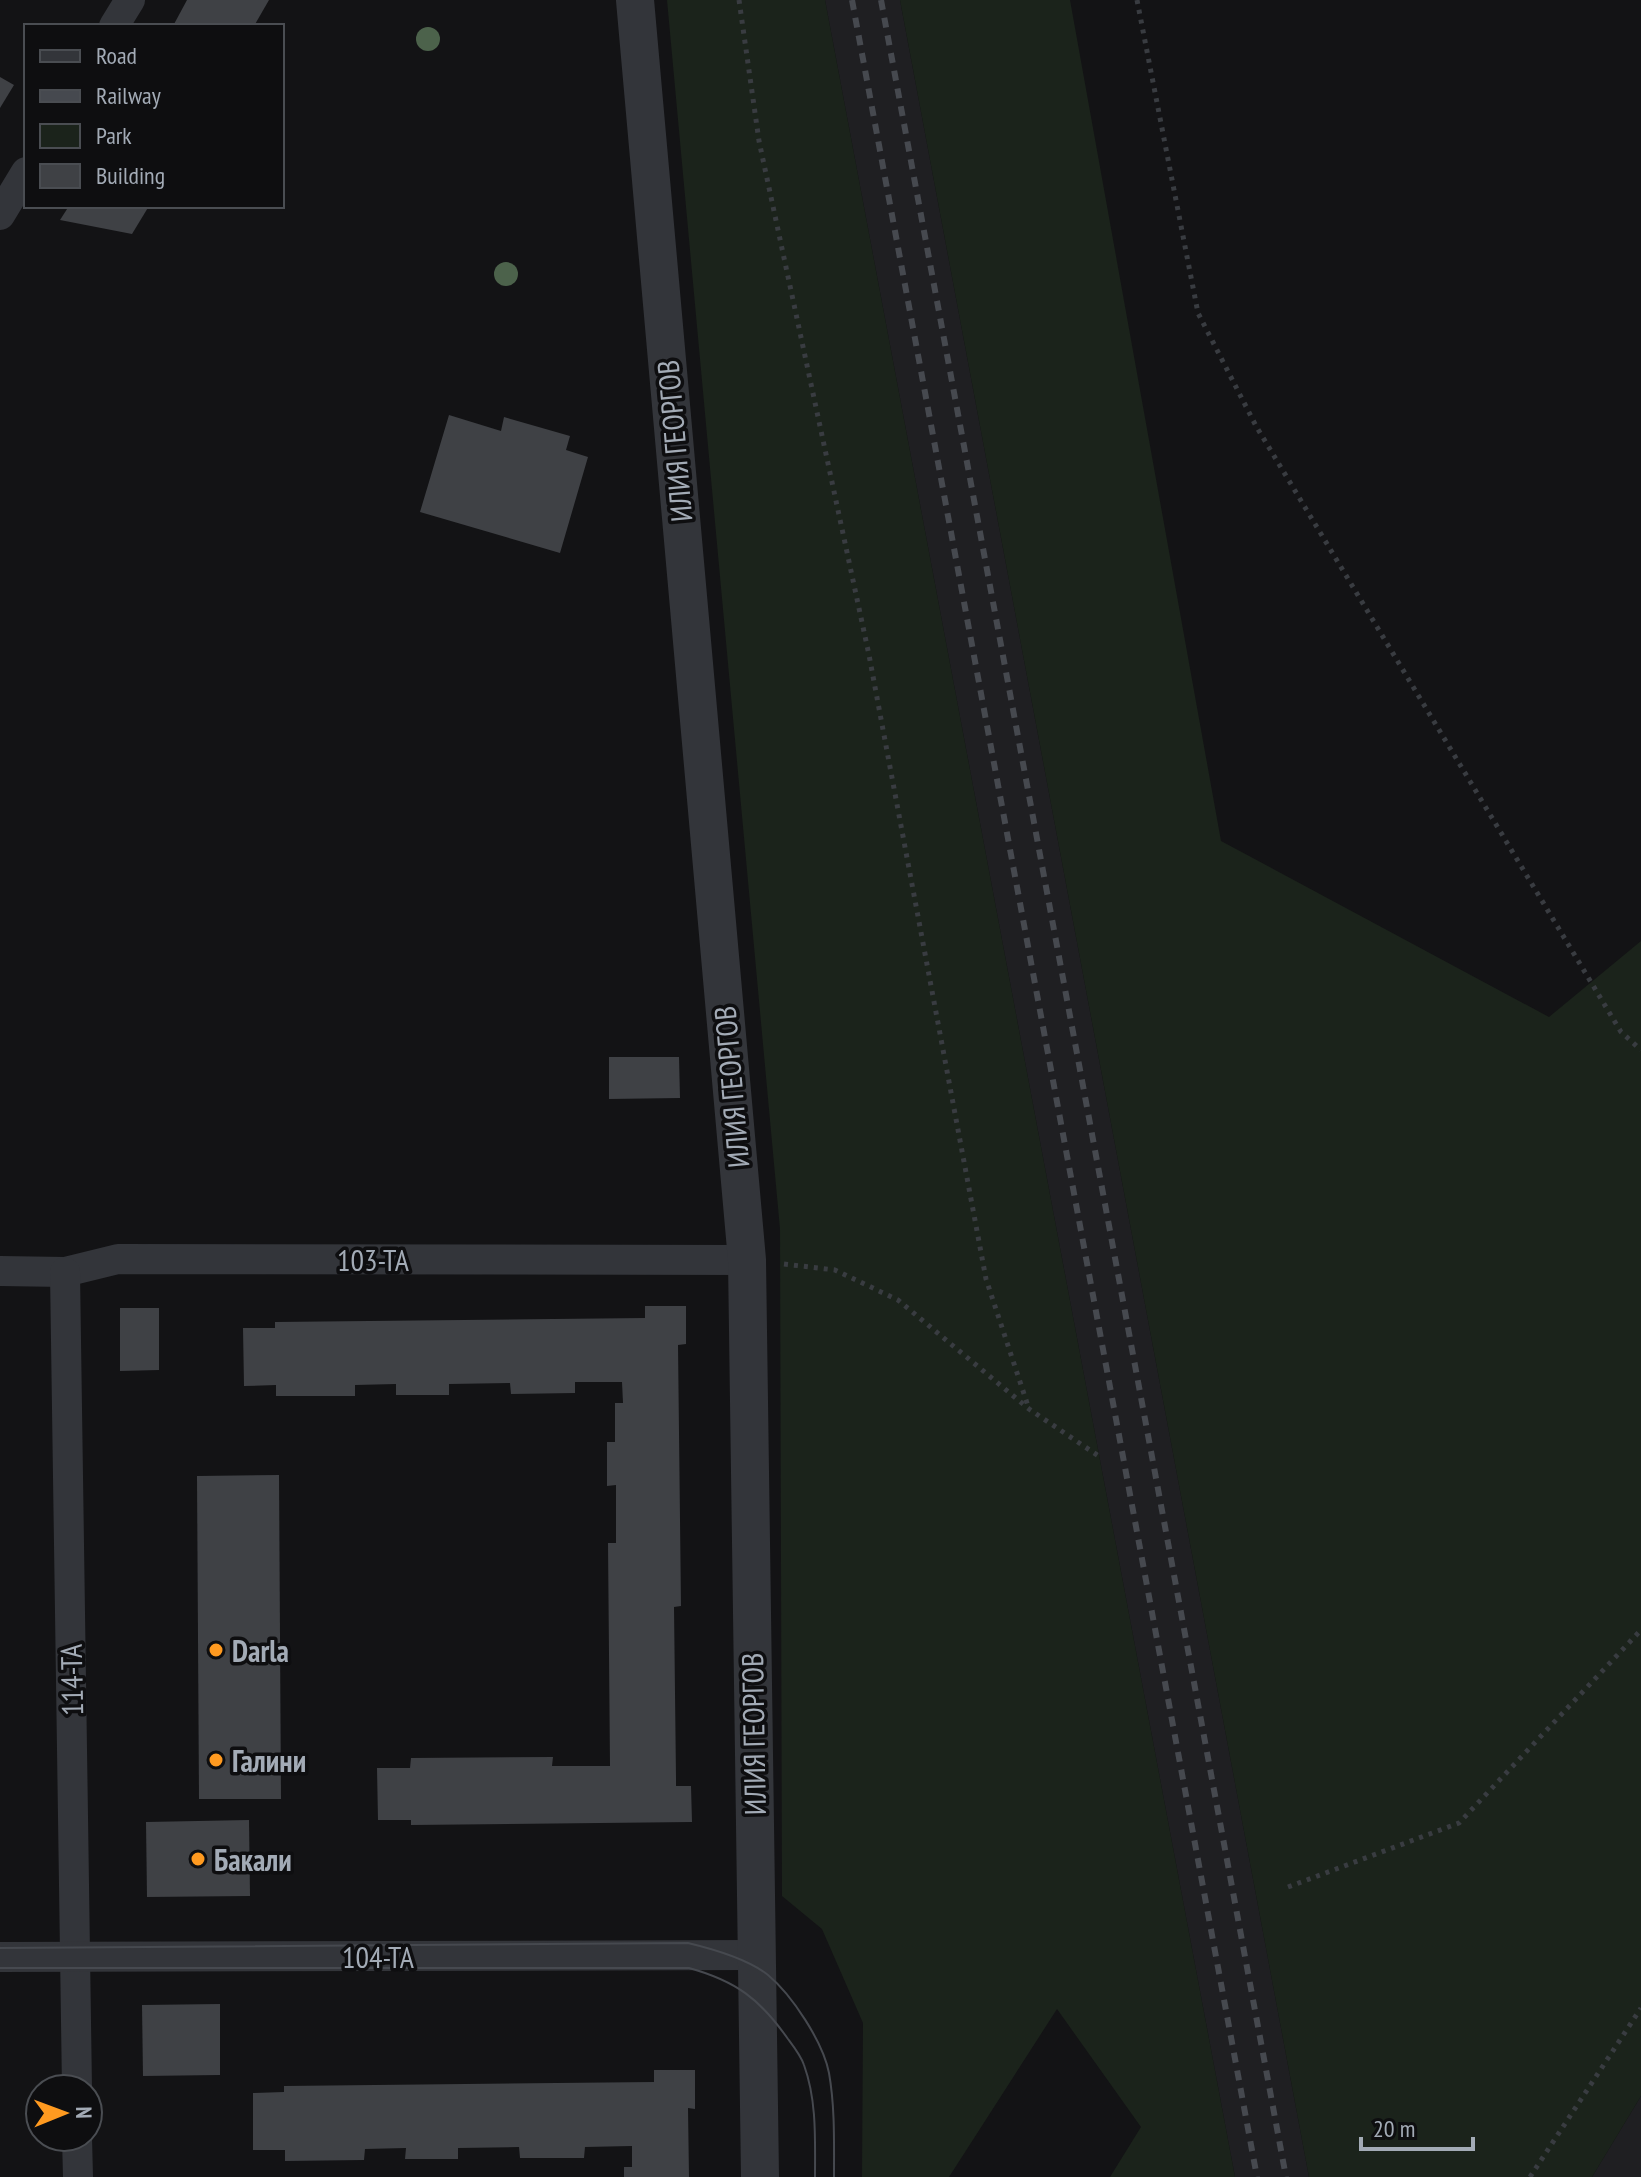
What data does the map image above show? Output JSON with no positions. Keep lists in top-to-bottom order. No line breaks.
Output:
{"streets":{"street":["ИЛИЯ ГЕОРГОВ","103-ТА","114-ТА","104-ТА"]},"crossings":[["ИЛИЯ ГЕОРГОВ","103-ТА"],["ИЛИЯ ГЕОРГОВ","104-ТА"],["103-ТА","114-ТА"],["114-ТА","104-ТА"]],"places":["Darla","Галини","Бакали"],"legend":["Road","Railway","Park","Building"],"scale_bar":"20 m","north":"right"}
